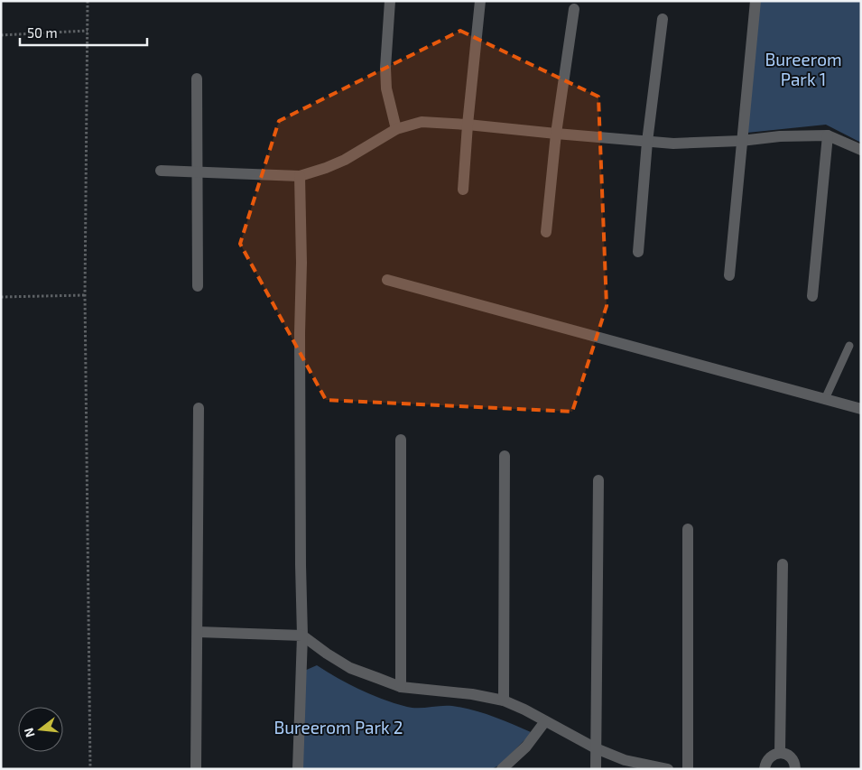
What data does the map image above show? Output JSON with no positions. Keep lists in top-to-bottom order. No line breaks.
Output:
{"parks":["Bureerom Park 1","Bureerom Park 2"],"scale_bar":"50 m","north":"left"}
